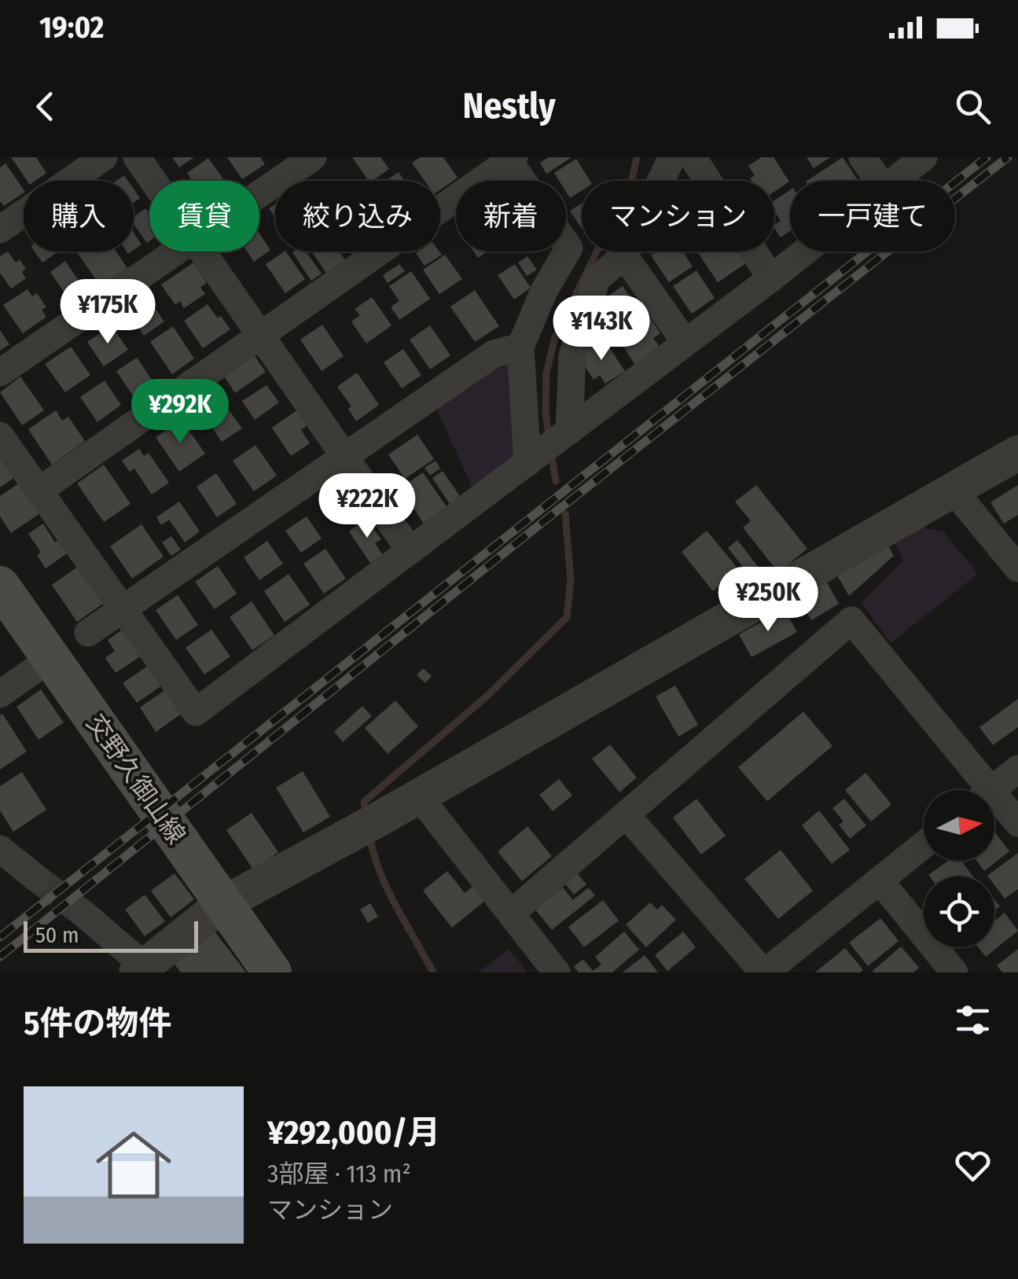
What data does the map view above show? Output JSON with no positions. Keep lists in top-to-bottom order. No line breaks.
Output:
{"streets":{"main road":["交野久御山線"]},"scale_bar":"50 m","north":"right","page":{"status":"19:02","header":"Nestly","chip":["購入","賃貸","絞り込み","新着","マンション","一戸建て"],"price":["¥175K","¥143K","¥292K","¥222K","¥250K"],"scale":"50 m","heading":"5件の物件","list":[{"name":"¥292,000/月","note":"3部屋 · 113 m² · マンション"}]}}
